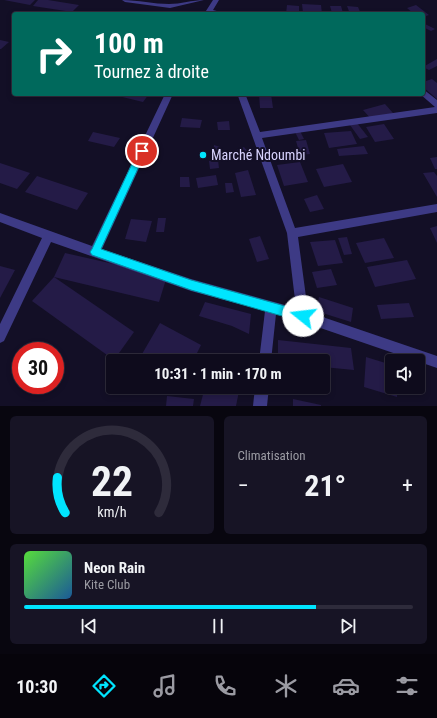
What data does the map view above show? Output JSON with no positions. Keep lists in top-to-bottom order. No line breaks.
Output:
{"places":["Marché Ndoumbi"],"page":{"turn":["100 m","Tournez à droite"],"limit":"30","trip":"10:31 · 1 min · 170 m","tile":"Climatisation","heat":["−","21°","+"],"song":["Neon Rain","Kite Club"],"tabs":"10:30","gauge":["22","km/h"]}}
